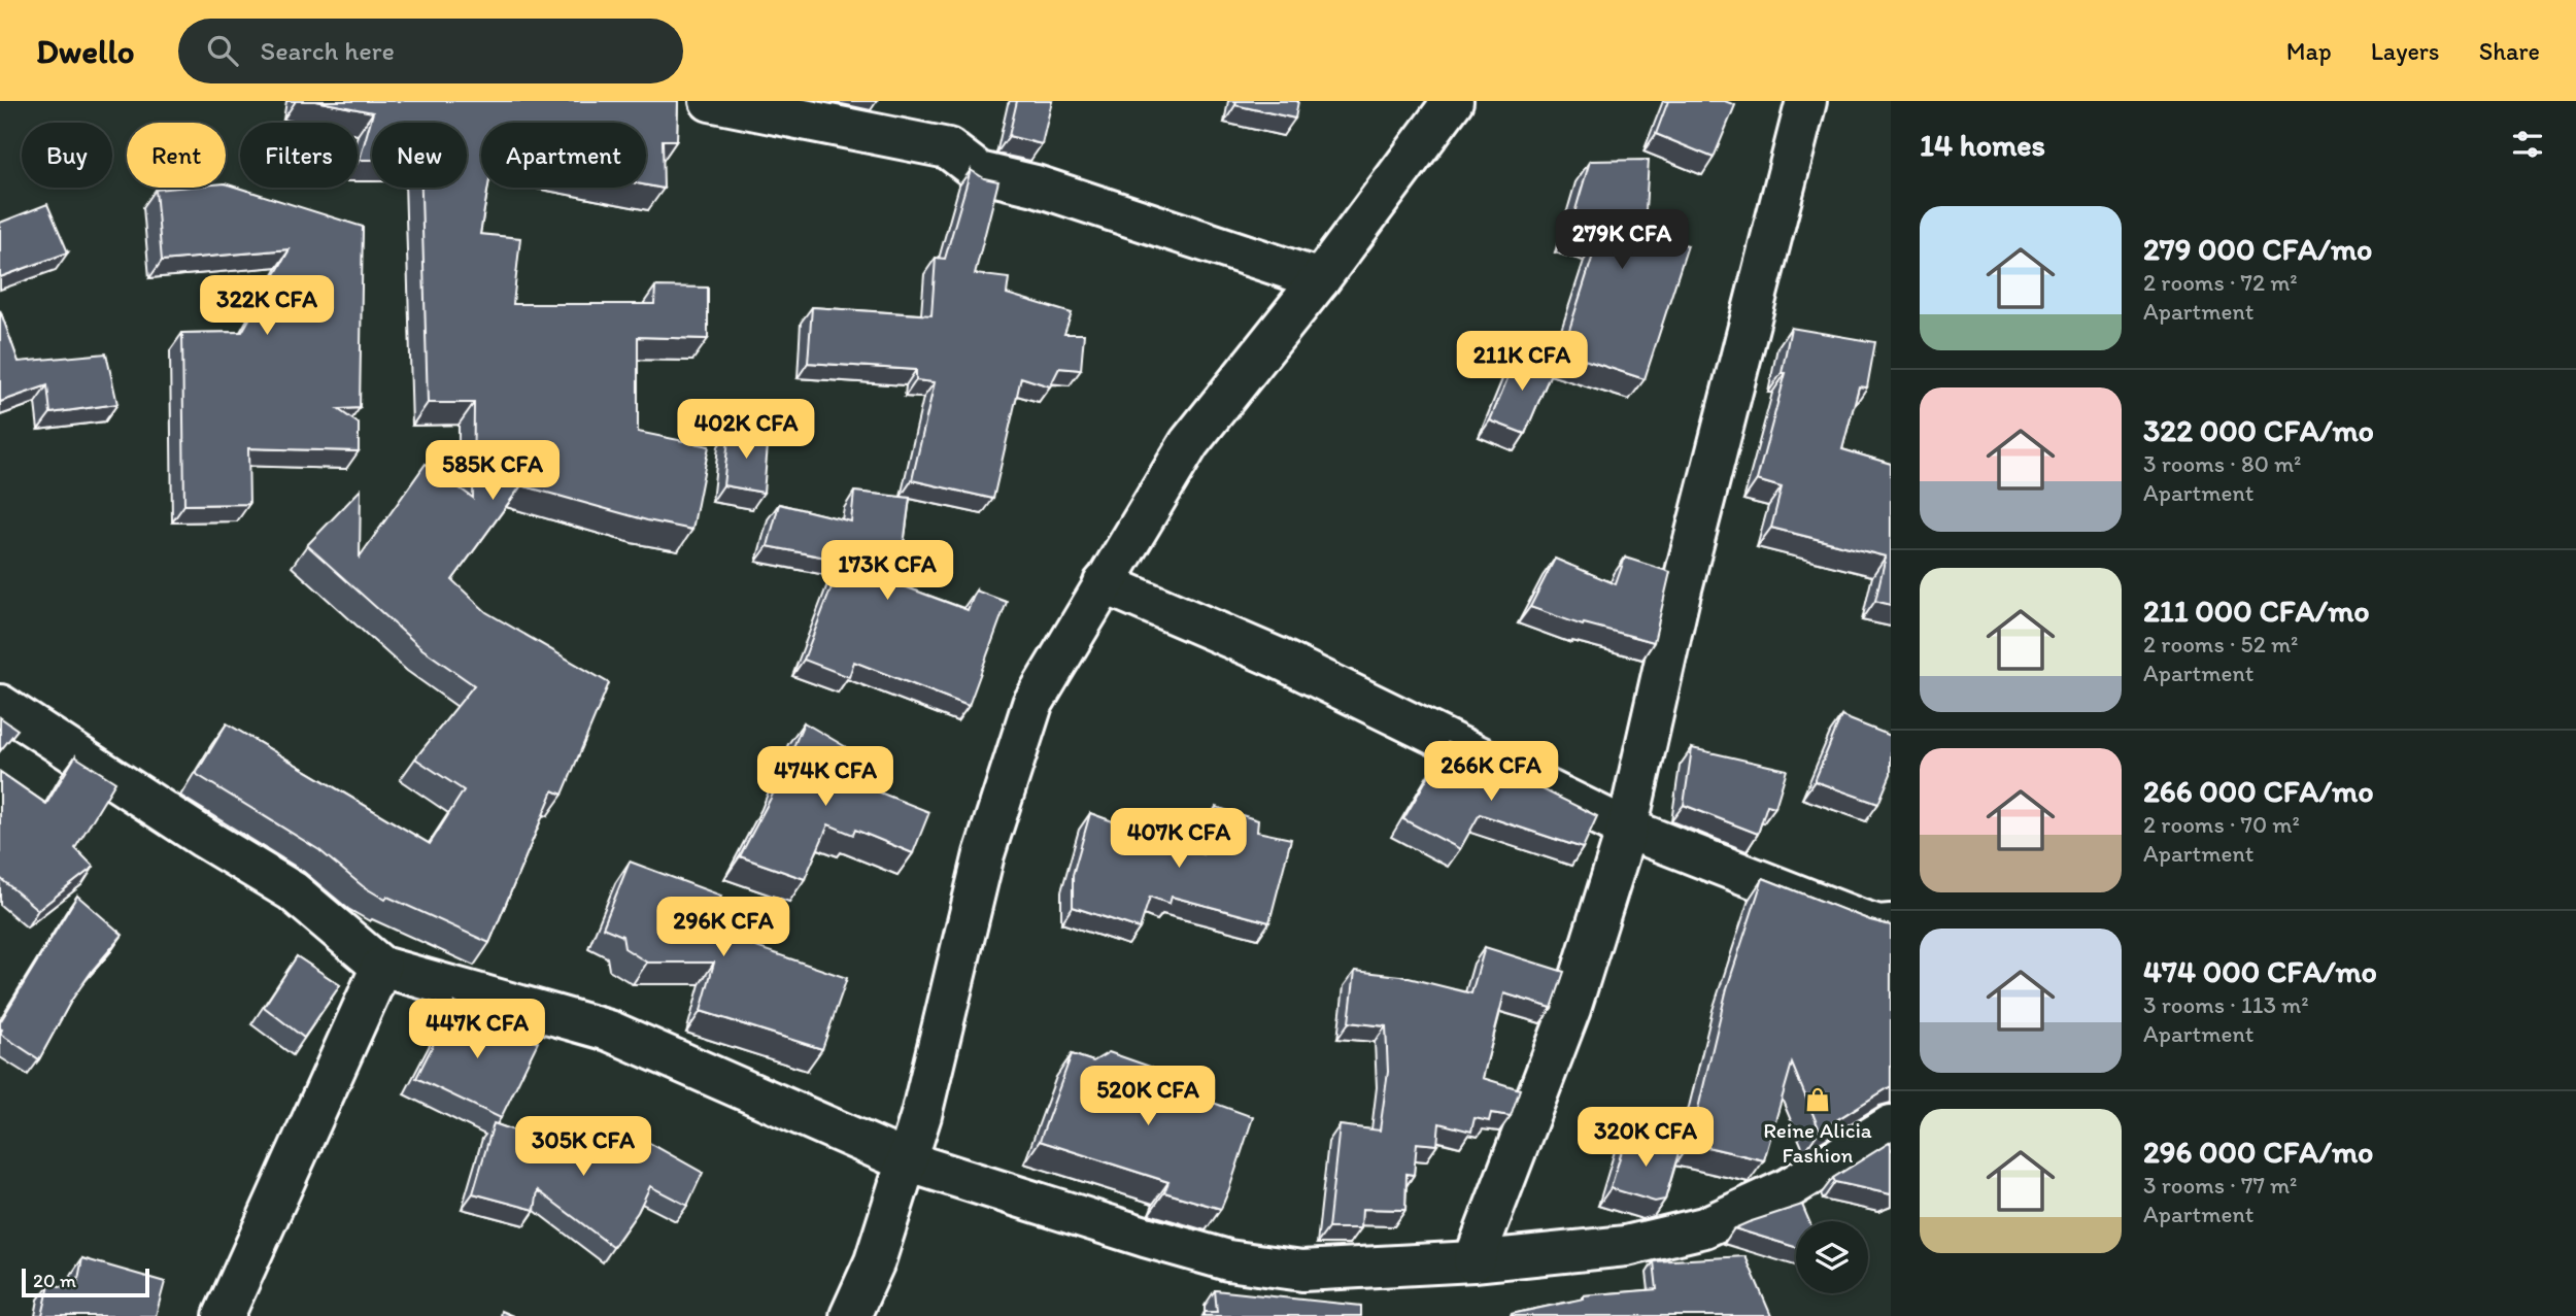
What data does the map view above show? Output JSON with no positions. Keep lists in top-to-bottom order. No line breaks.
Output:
{"places":{"shop":["Reine Alicia Fashion"]},"scale_bar":"20 m","page":{"header":"Dwello","search":"Search here","nav":["Map","Layers","Share"],"heading":"14 homes","chip":["Buy","Rent","Filters","New","Apartment"],"list":[{"name":"279 000 CFA/mo","note":"2 rooms · 72 m² · Apartment"},{"name":"322 000 CFA/mo","note":"3 rooms · 80 m² · Apartment"},{"name":"211 000 CFA/mo","note":"2 rooms · 52 m² · Apartment"},{"name":"266 000 CFA/mo","note":"2 rooms · 70 m² · Apartment"},{"name":"474 000 CFA/mo","note":"3 rooms · 113 m² · Apartment"},{"name":"296 000 CFA/mo","note":"3 rooms · 77 m² · Apartment"}],"price":["279K CFA","322K CFA","211K CFA","402K CFA","585K CFA","173K CFA","266K CFA","474K CFA","407K CFA","296K CFA","447K CFA","520K CFA","320K CFA","305K CFA"],"scale":"20 m"}}
